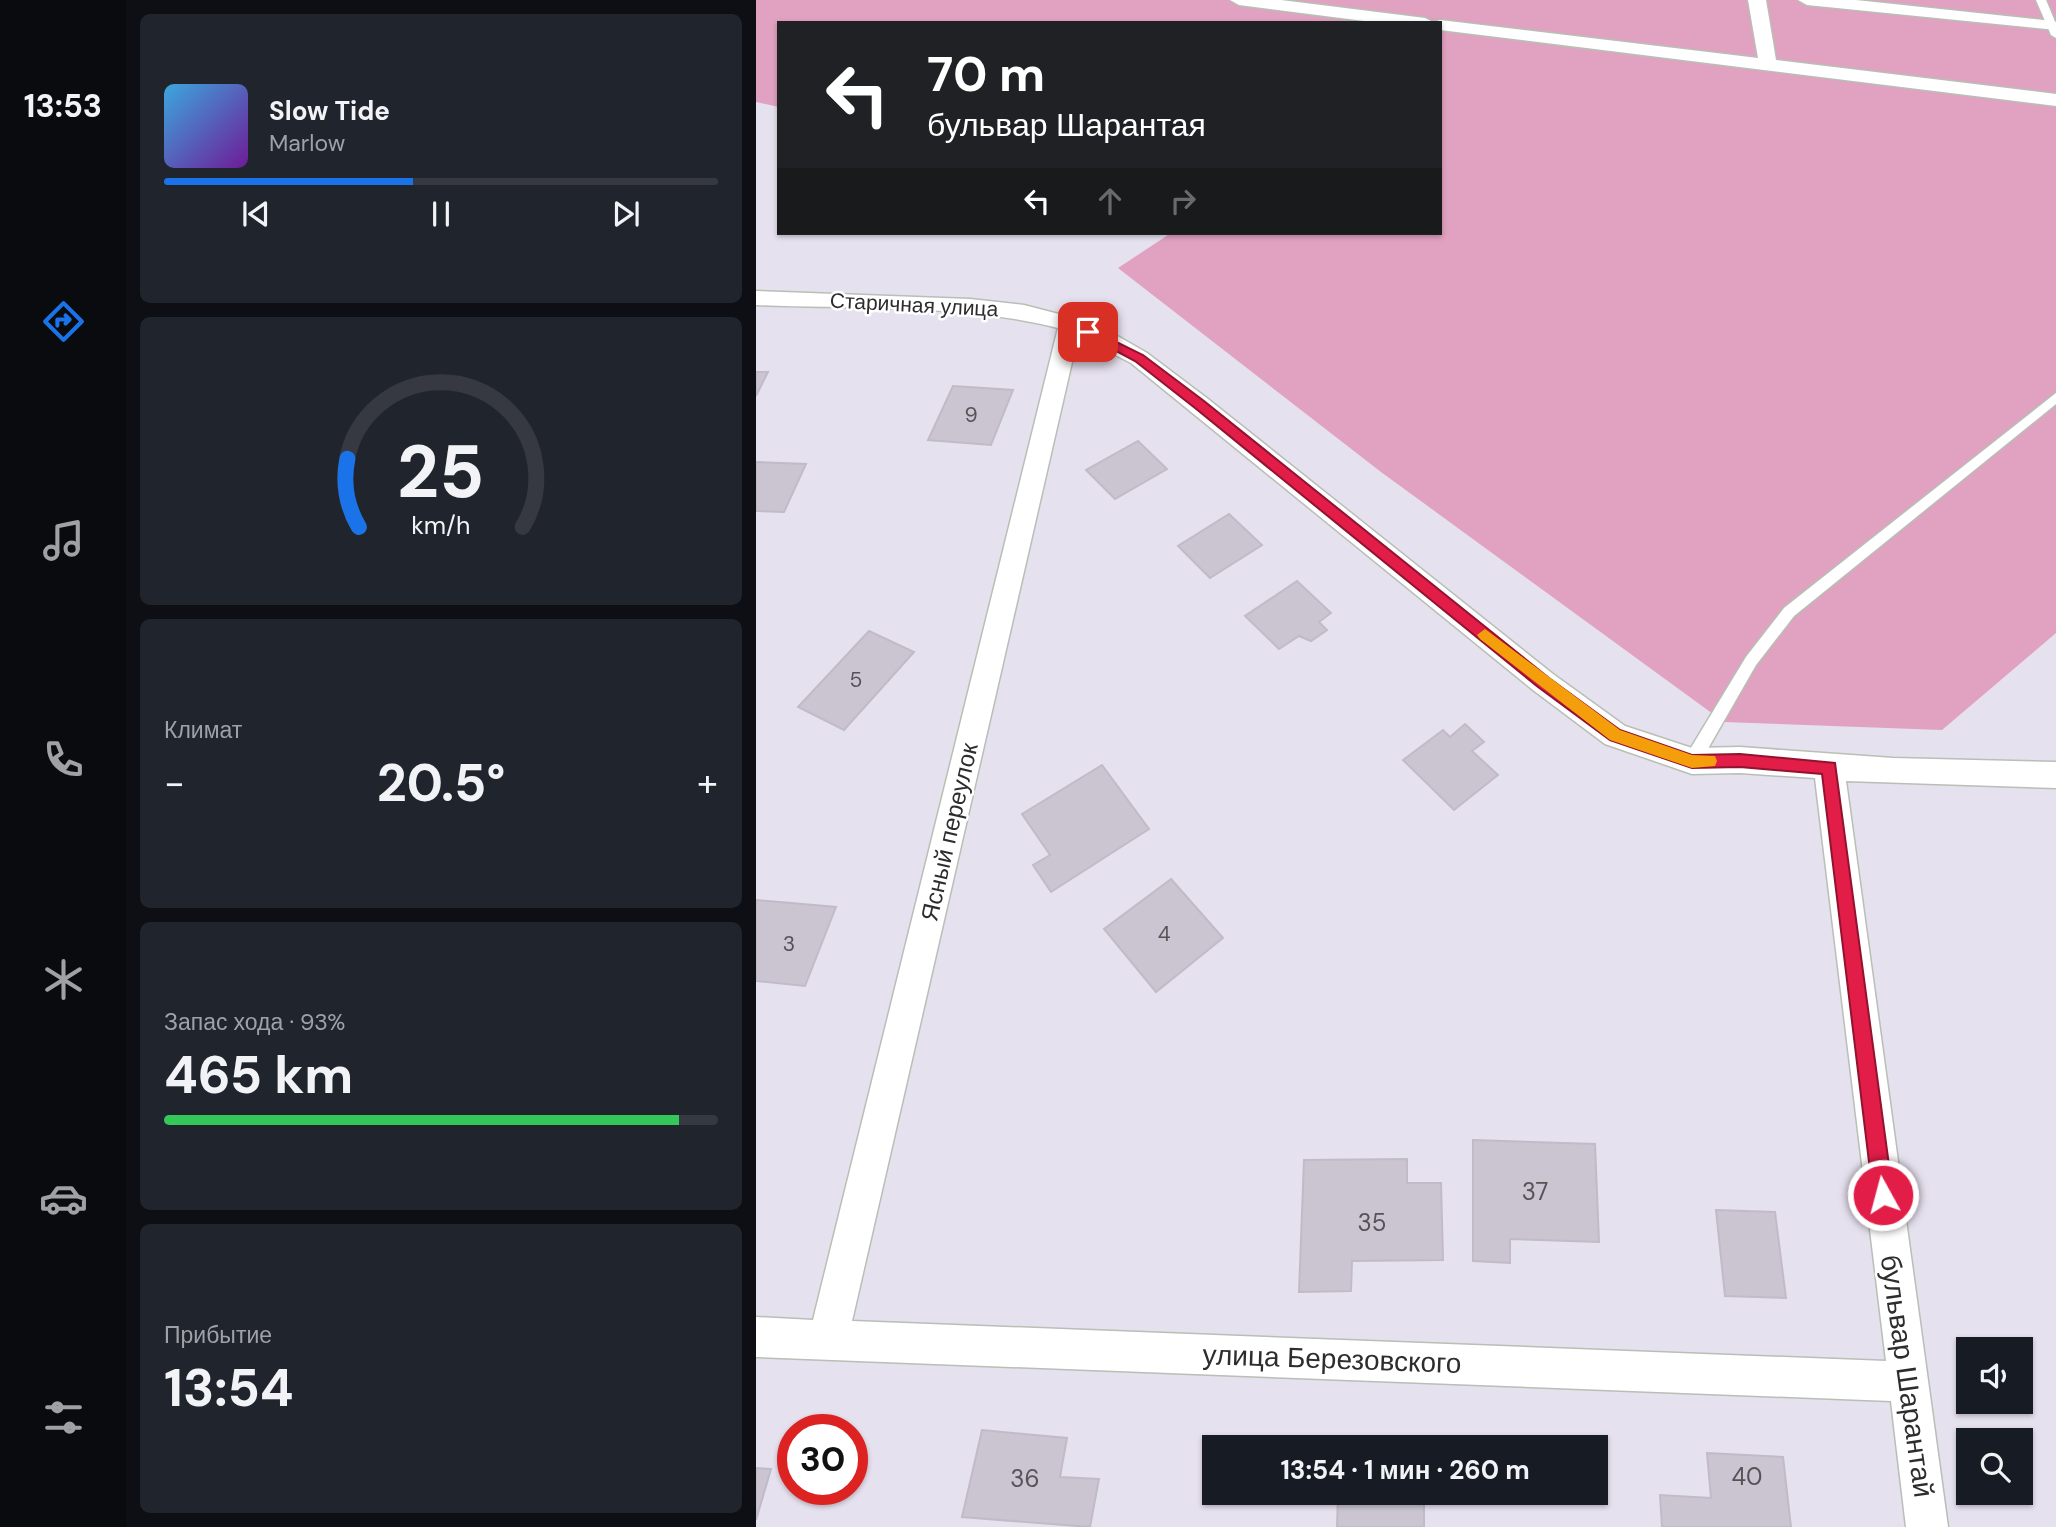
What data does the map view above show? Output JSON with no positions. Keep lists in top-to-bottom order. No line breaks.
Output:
{"streets":{"street":["Старичная улица","Ясный переулок","улица Березовского","бульвар Шарантай"]},"crossings":[["Старичная улица","Ясный переулок"],["Старичная улица","бульвар Шарантай"],["Ясный переулок","улица Березовского"],["улица Березовского","бульвар Шарантай"]],"house_numbers":["9","5","4","3","37","35","40","36"],"page":{"tabs":"13:53","turn":["70 m","бульвар Шарантая"],"song":["Slow Tide","Marlow"],"tile":["Климат",["Запас хода · 93%","465 km"],["Прибытие","13:54"]],"heat":["−","20.5°","+"],"limit":"30","trip":"13:54 · 1 мин · 260 m","gauge":["25","km/h"]}}
